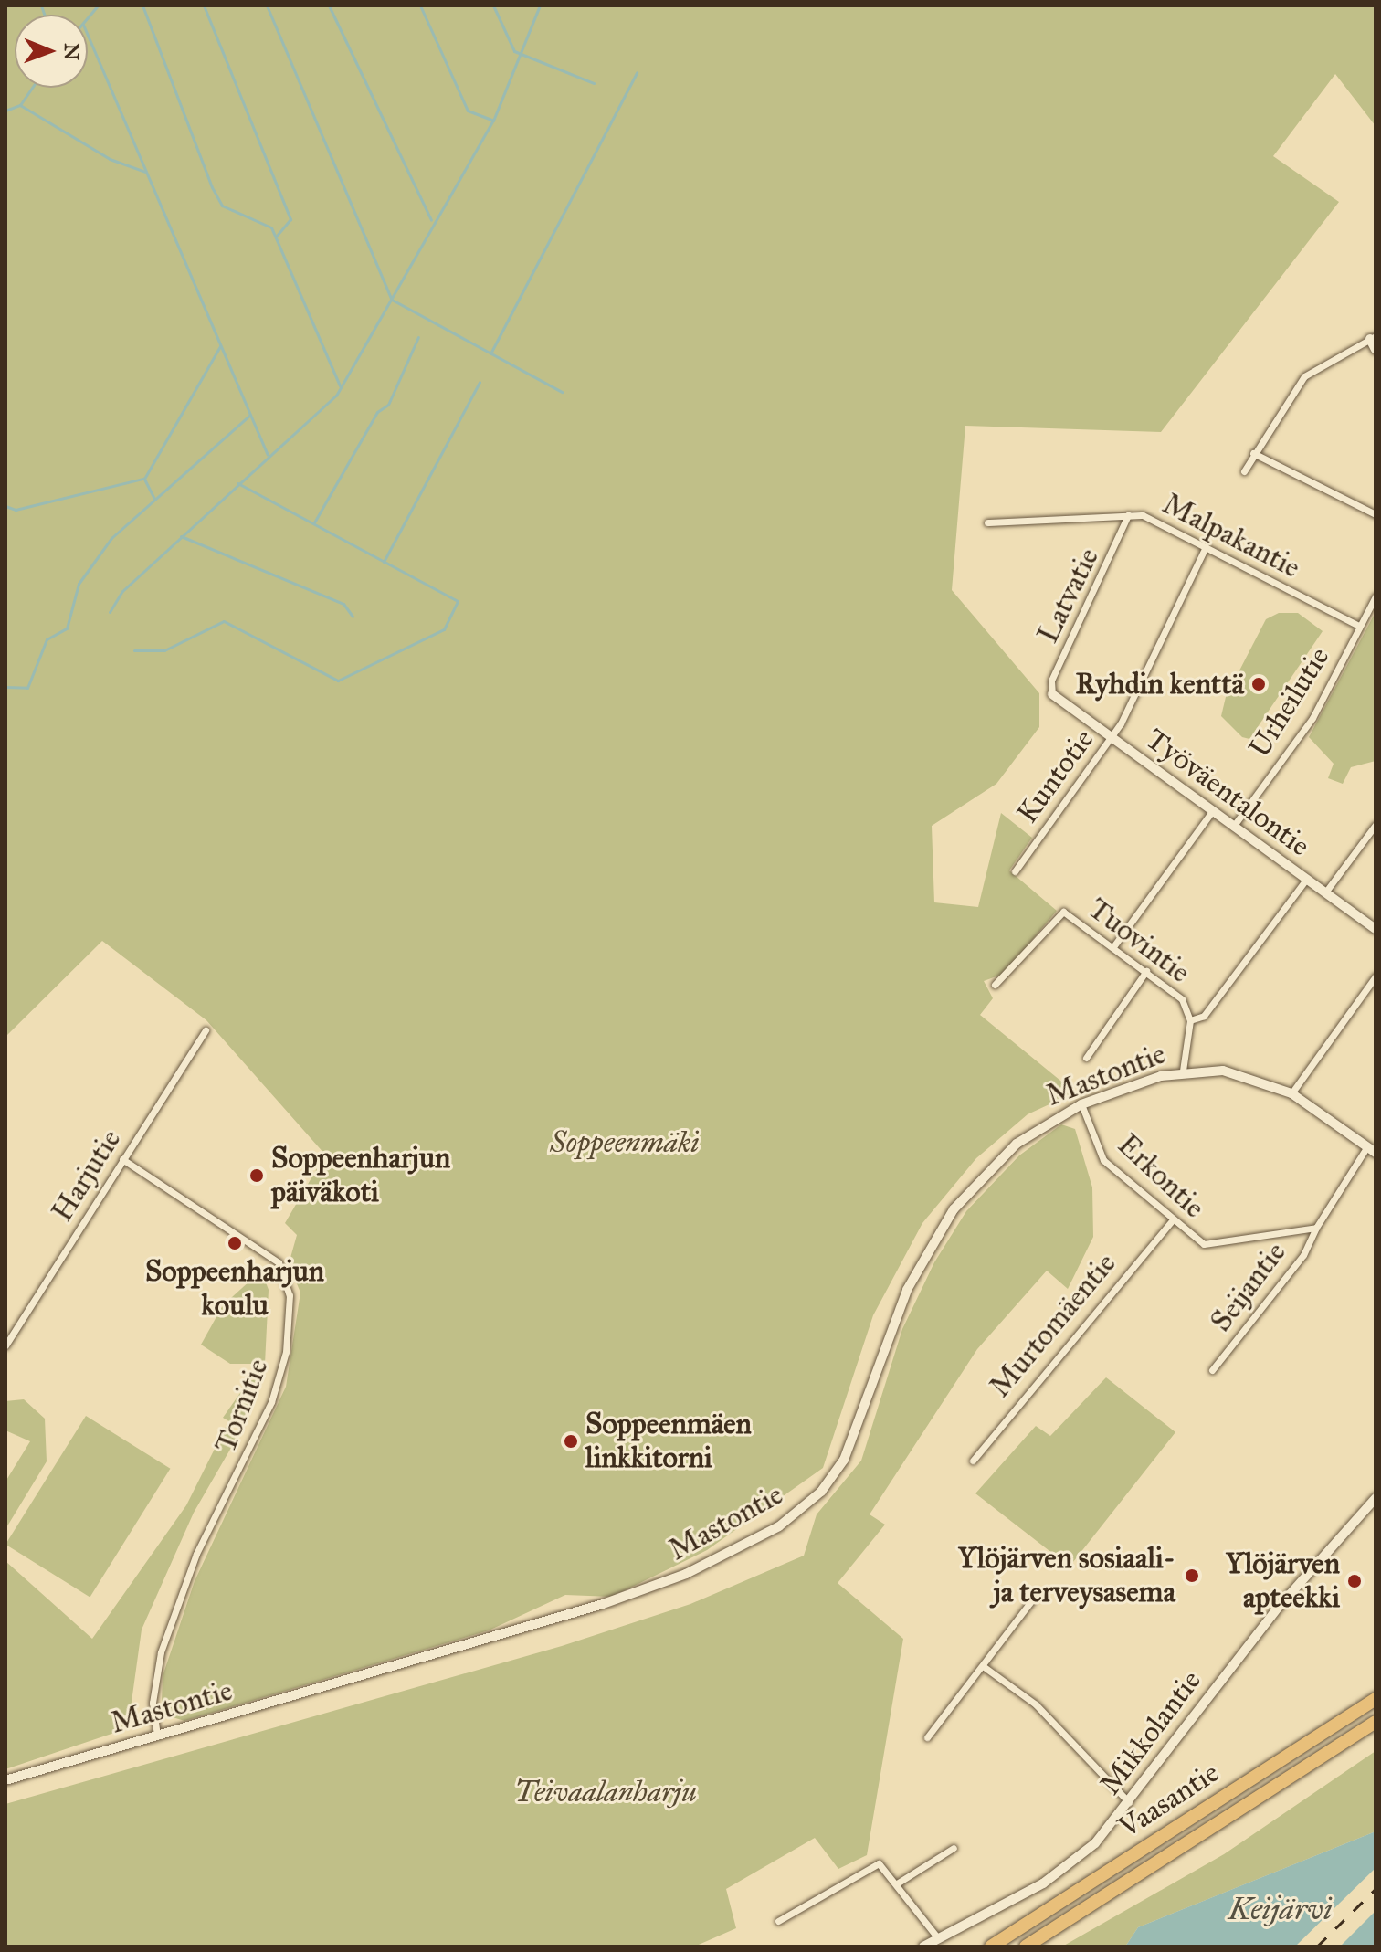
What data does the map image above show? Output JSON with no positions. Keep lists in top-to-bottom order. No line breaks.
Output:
{"streets":{"highway":["Vaasantie"],"main road":["Työväentalontie","Mastontie","Mikkolantie"],"street":["Malpakantie","Latvatie","Urheilutie","Kuntotie","Tuovintie","Harjutie","Erkontie","Seijantie","Murtomäentie","Tornitie"]},"crossings":[["Malpakantie","Latvatie"],["Malpakantie","Urheilutie"],["Malpakantie","Kuntotie"],["Latvatie","Työväentalontie"],["Urheilutie","Työväentalontie"],["Kuntotie","Työväentalontie"],["Mastontie","Erkontie"],["Mastontie","Tornitie"],["Harjutie","Tornitie"],["Erkontie","Seijantie"],["Erkontie","Murtomäentie"]],"water":["Keijärvi"],"parks":["Soppeenmäki","Teivaalanharju"],"places":["Ryhdin kenttä","Soppeenharjun päiväkoti","Soppeenharjun koulu","Soppeenmäen linkkitorni","Ylöjärven sosiaali- ja terveysasema","Ylöjärven apteekki"],"north":"right"}
